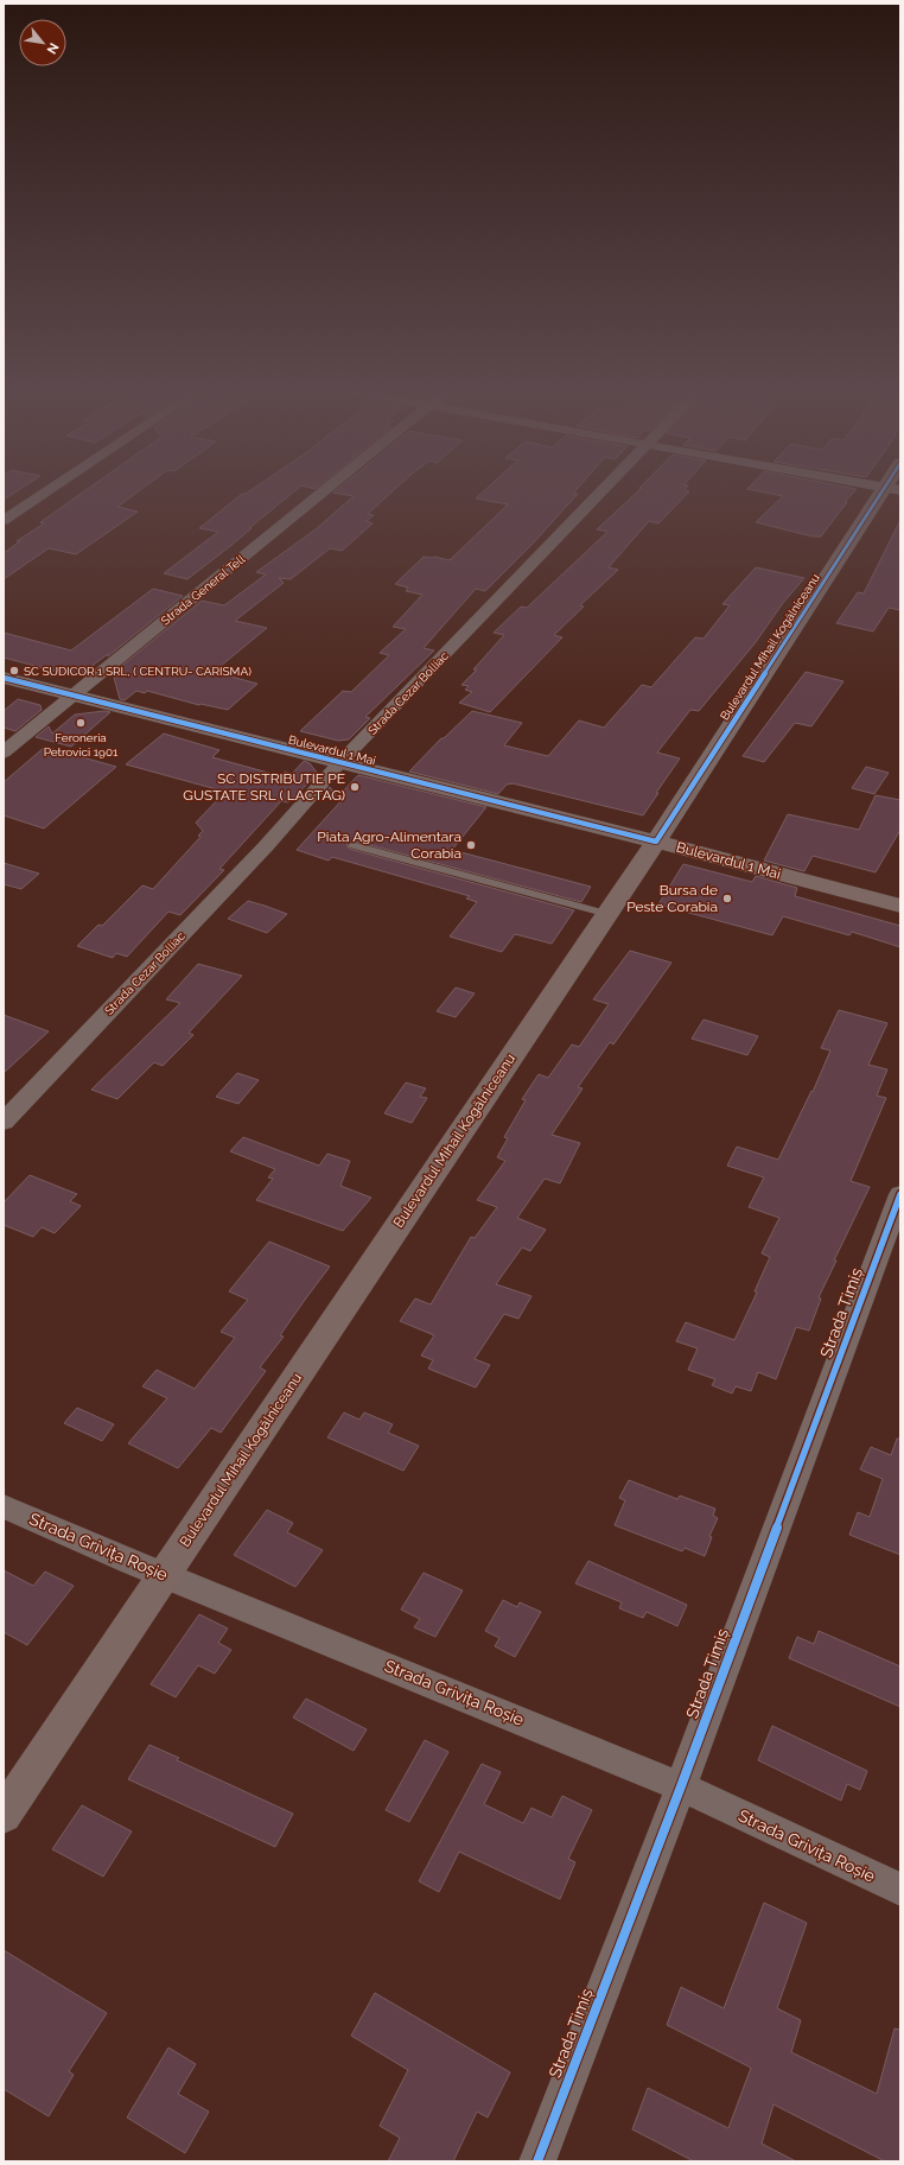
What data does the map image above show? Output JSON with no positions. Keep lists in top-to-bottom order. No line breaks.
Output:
{"streets":{"main road":["Bulevardul Mihail Kogălniceanu","Bulevardul 1 Mai"],"street":["Strada General Tell","Strada Cezar Bolliac","Strada Timiș","Strada Grivița Roșie"]},"crossings":[["Strada General Tell","Bulevardul 1 Mai"],["Bulevardul Mihail Kogălniceanu","Bulevardul 1 Mai"],["Bulevardul Mihail Kogălniceanu","Strada Grivița Roșie"],["Strada Cezar Bolliac","Bulevardul 1 Mai"],["Strada Timiș","Strada Grivița Roșie"]],"places":["SC SUDICOR 1 SRL, ( CENTRU- CARISMA)","Feroneria Petrovici 1901","SC DISTRIBUTIE PE GUSTATE SRL ( LACTAG)","Piata Agro-Alimentara Corabia","Bursa de Peste Corabia"],"north":"bottom right"}
